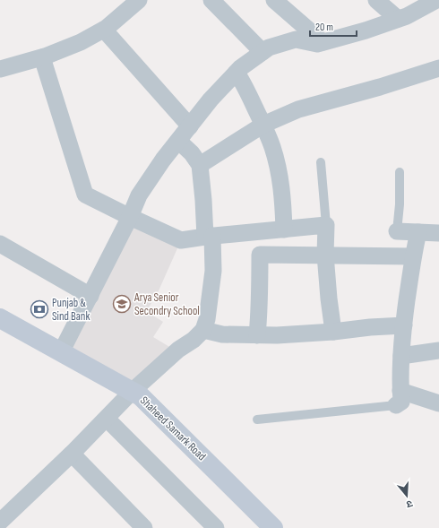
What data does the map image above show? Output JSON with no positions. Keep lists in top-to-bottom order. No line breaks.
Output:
{"streets":{"street":["Shaheed Samark Road"]},"places":{"school or university":["Arya Senior Secondry School"],"bank":["Punjab & Sind Bank"]},"scale_bar":"20 m","north":"bottom"}
